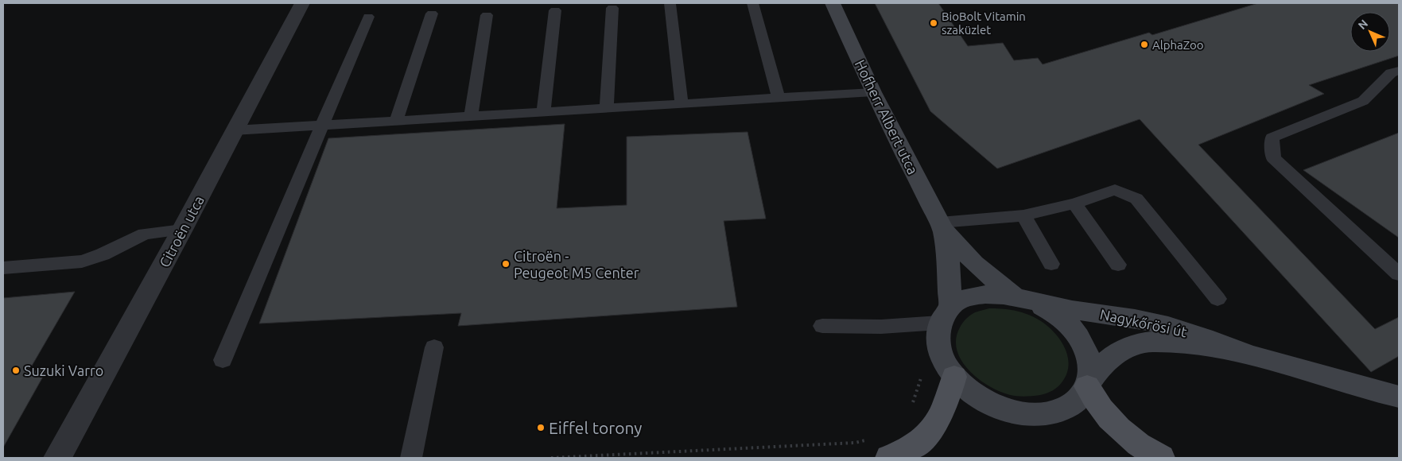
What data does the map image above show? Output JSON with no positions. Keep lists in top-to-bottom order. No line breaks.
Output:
{"streets":{"main road":["Hofherr Albert utca","Nagykőrösi út"],"street":["Citroën utca"]},"crossings":[["Hofherr Albert utca","Nagykőrösi út"]],"places":["BioBolt Vitamin szaküzlet","AlphaZoo","Citroën - Peugeot M5 Center","Suzuki Varro","Eiffel torony"],"north":"top left"}
